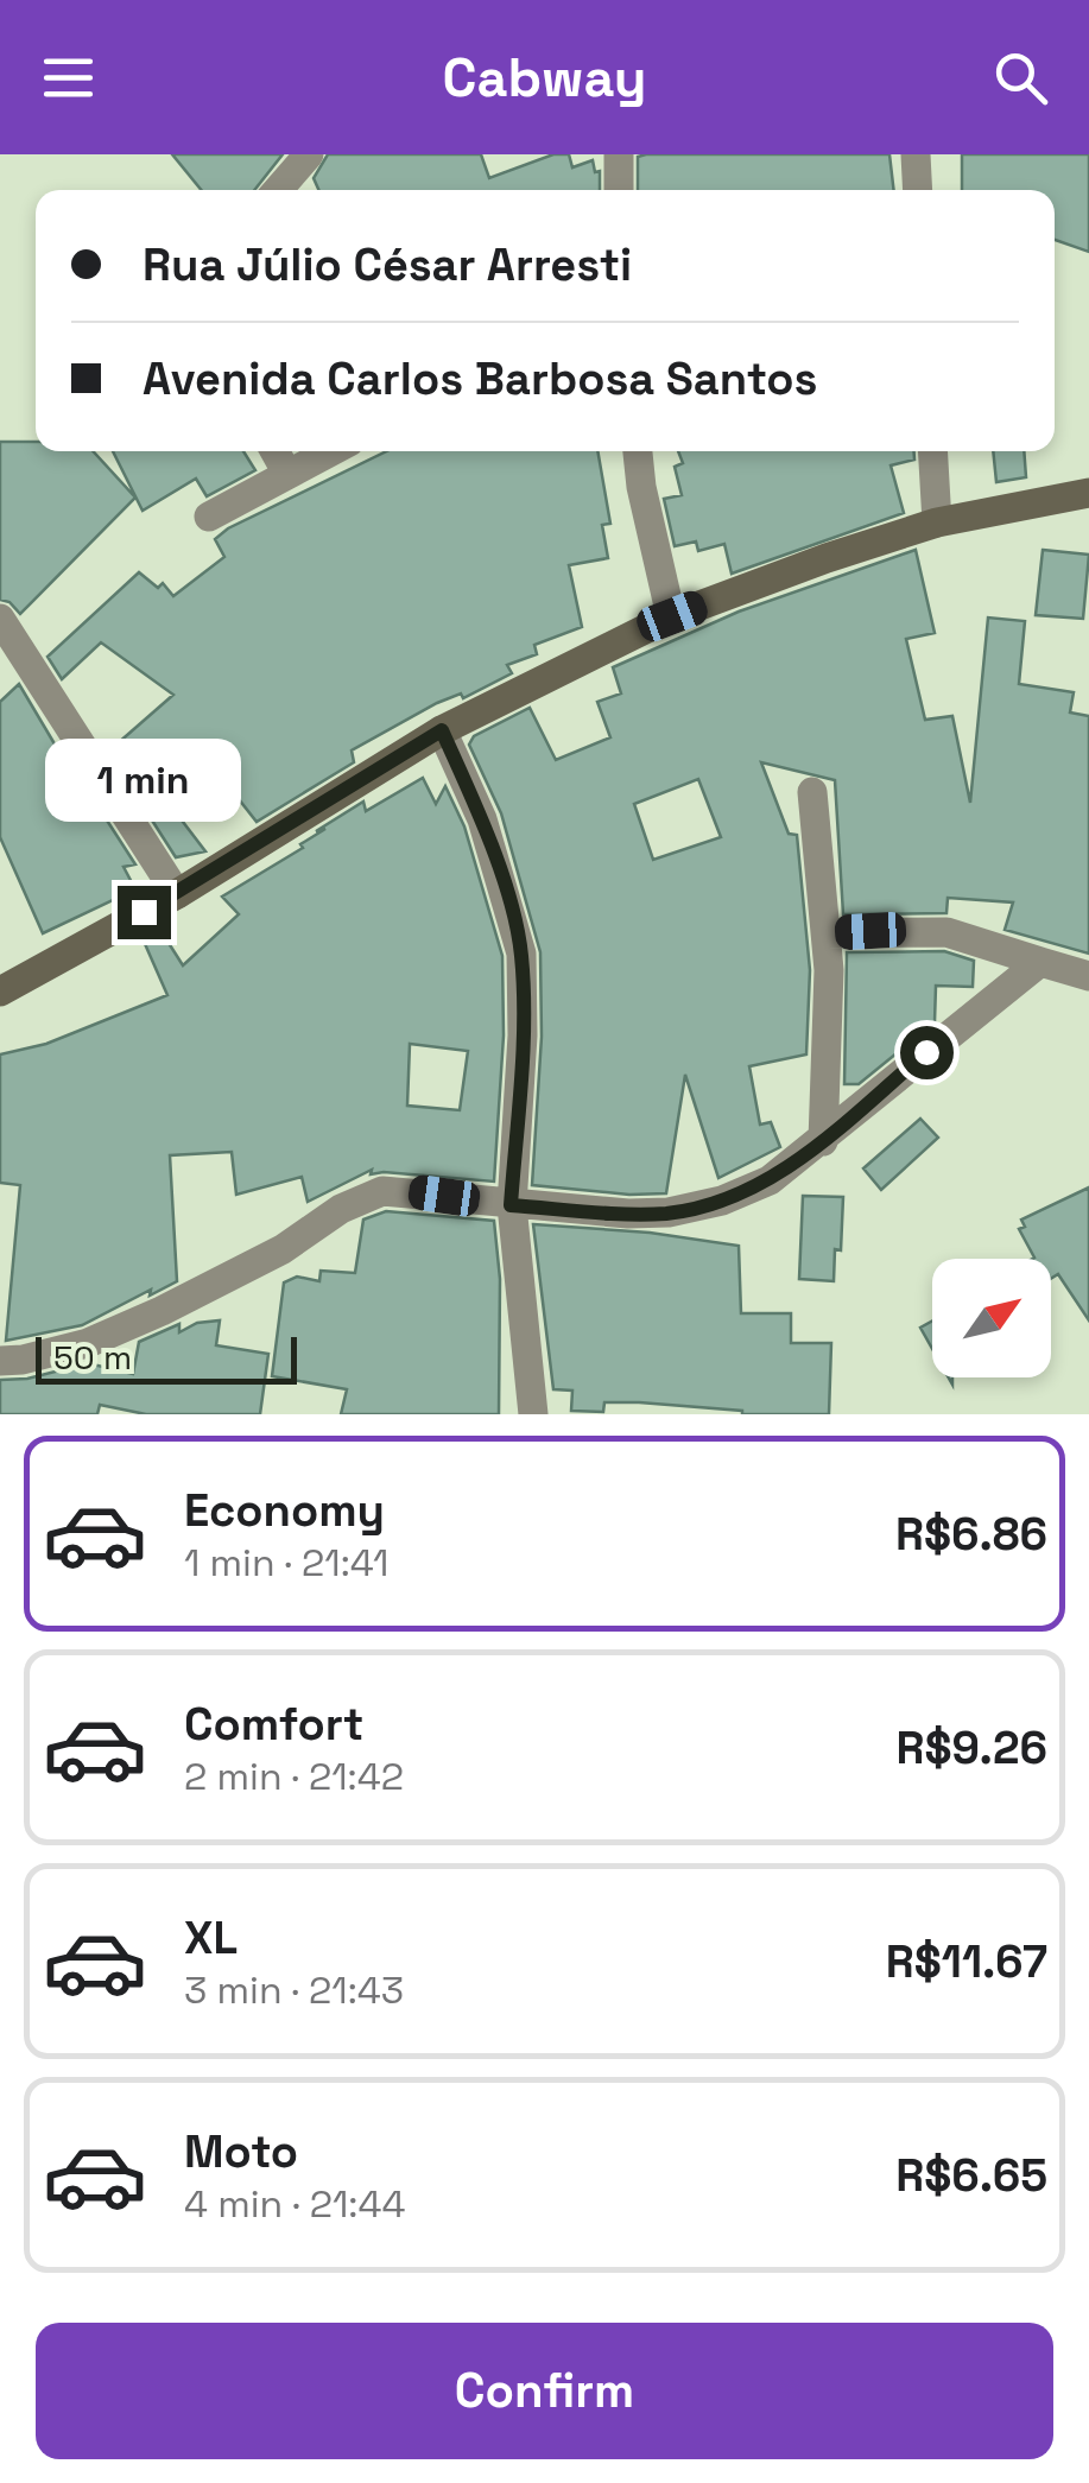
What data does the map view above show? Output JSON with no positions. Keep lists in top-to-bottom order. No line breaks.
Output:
{"scale_bar":"50 m","north":"top right","page":{"header":"Cabway","banner":["Rua Júlio César Arresti","Avenida Carlos Barbosa Santos"],"bubble":"1 min","scale":"50 m","list":[{"name":"Economy","note":"1 min · 21:41","value":"R$6.86"},{"name":"Comfort","note":"2 min · 21:42","value":"R$9.26"},{"name":"XL","note":"3 min · 21:43","value":"R$11.67"},{"name":"Moto","note":"4 min · 21:44","value":"R$6.65"}],"buttons":"Confirm"}}
